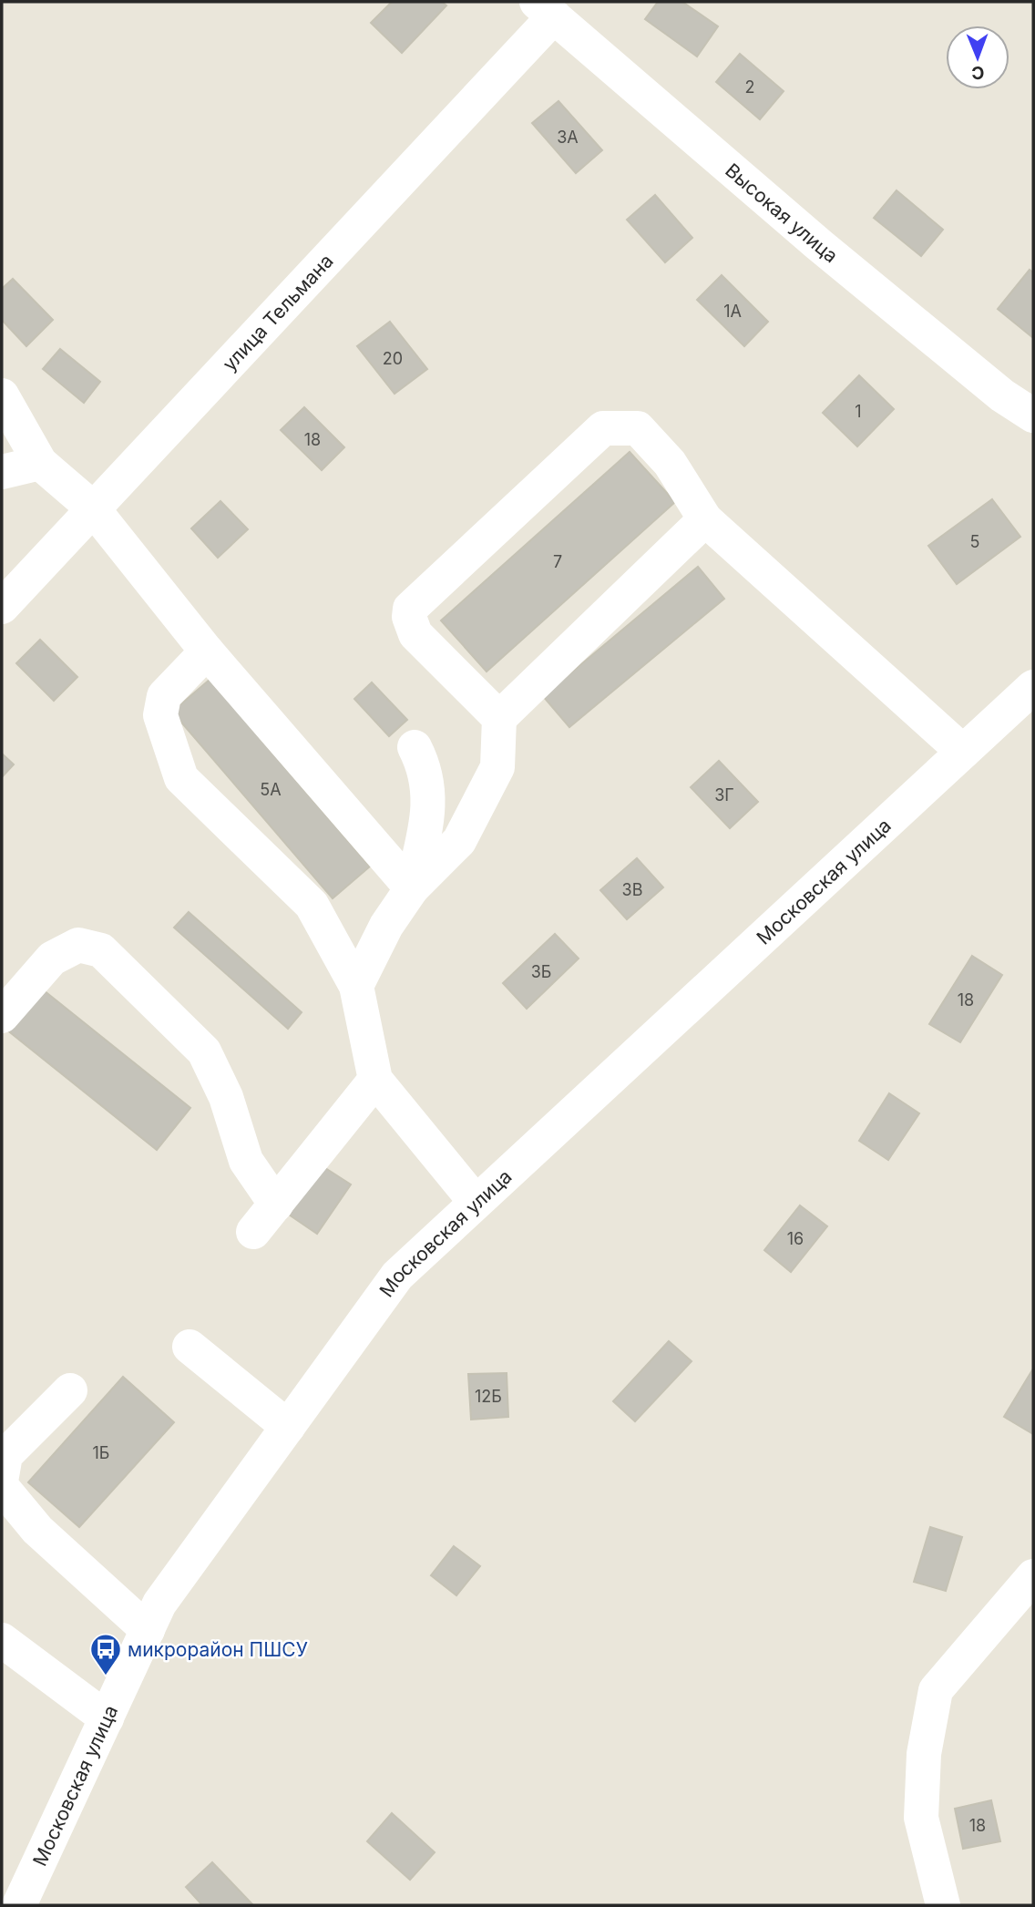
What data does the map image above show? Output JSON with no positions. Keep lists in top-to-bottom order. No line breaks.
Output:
{"streets":{"street":["Высокая улица","улица Тельмана","Московская улица"]},"crossings":[["Высокая улица","улица Тельмана"]],"places":{"bus stop":["микрорайон ПШСУ"]},"house_numbers":["2","3А","1А","20","1","18","5","7","5А","3Г","3В","3Б","18","16","12Б","1Б","18"],"north":"bottom"}
